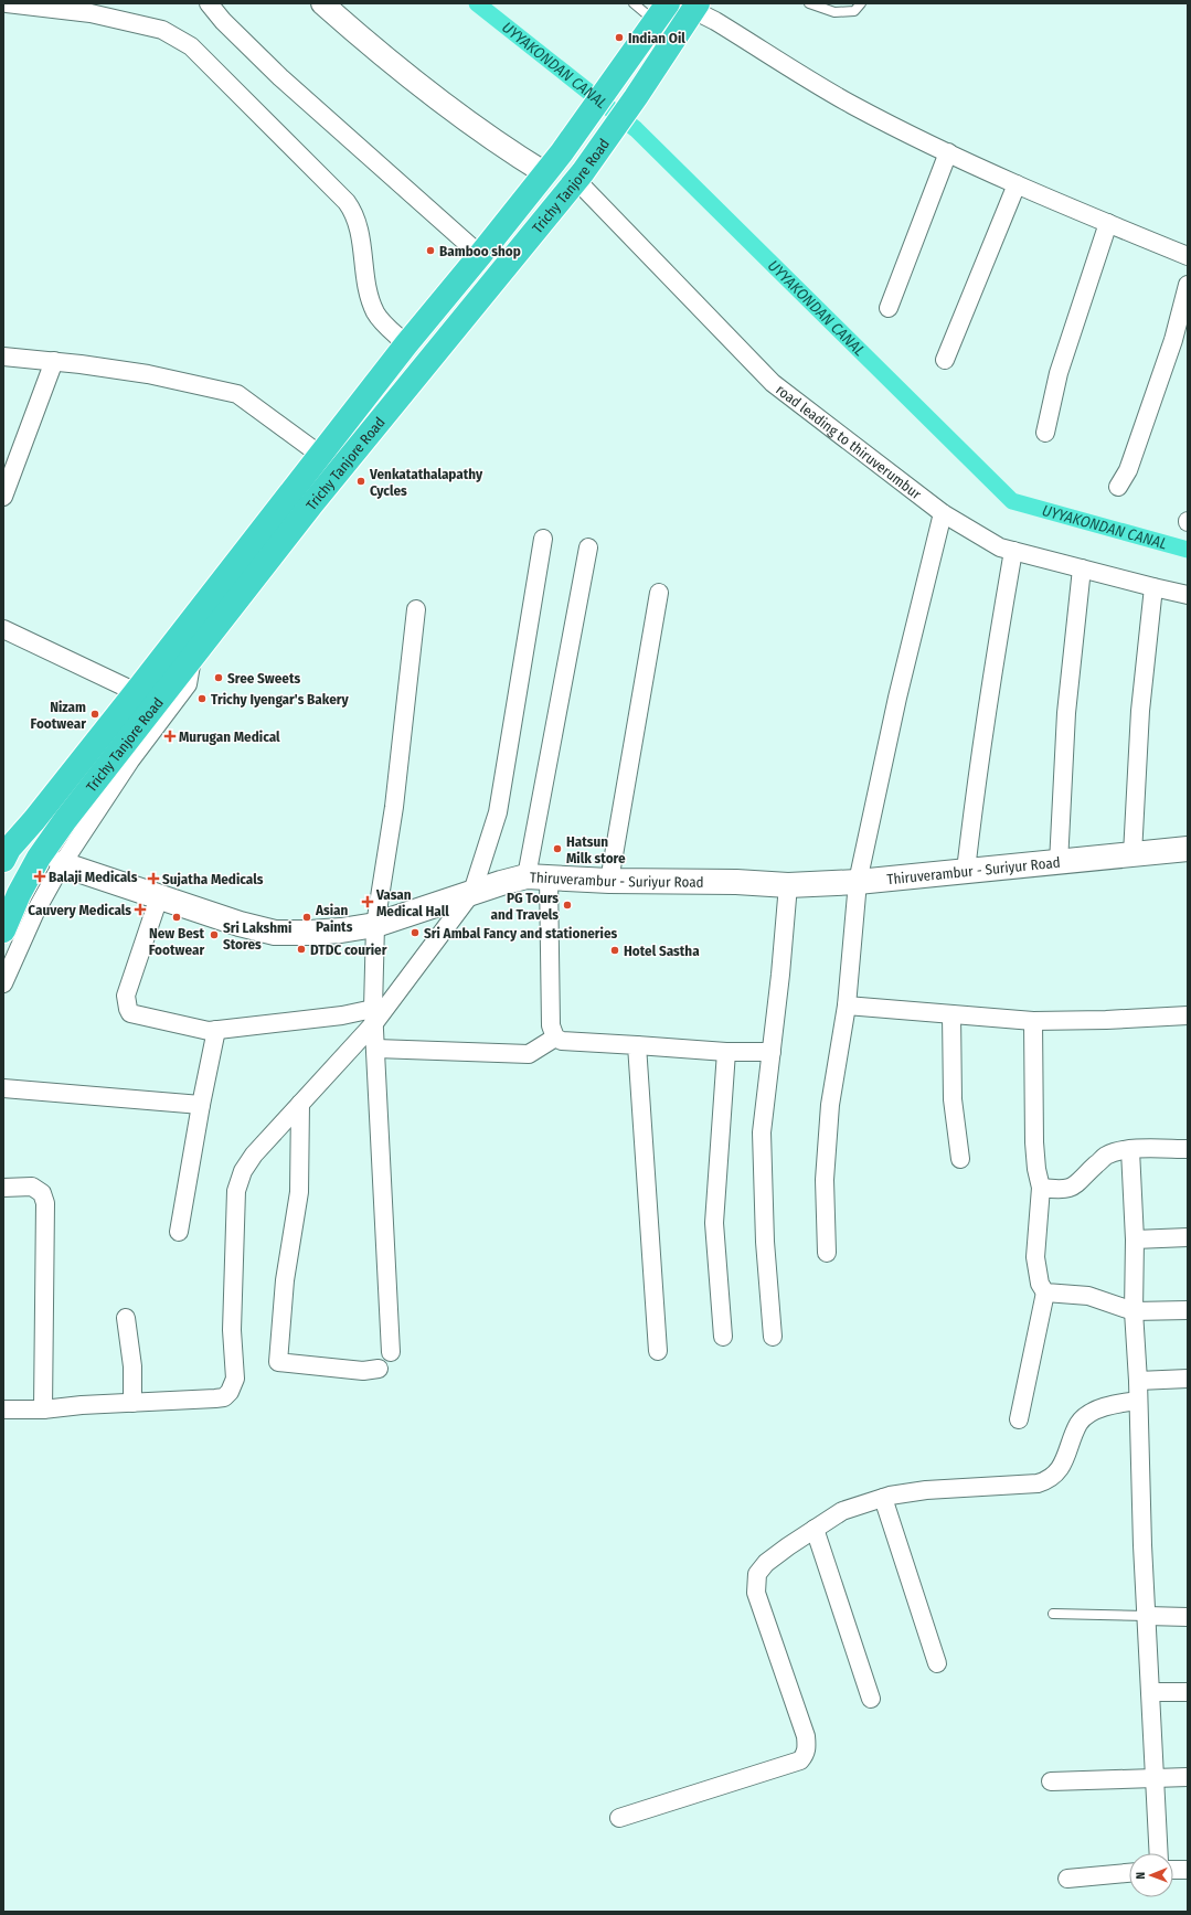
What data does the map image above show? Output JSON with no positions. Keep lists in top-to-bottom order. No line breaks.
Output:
{"streets":{"highway":["Trichy Tanjore Road"],"main road":["Thiruverambur - Suriyur Road"],"street":["road leading to thiruverumbur"]},"crossings":[["Trichy Tanjore Road","road leading to thiruverumbur"]],"water":["UYYAKONDAN CANAL"],"places":{"other":["Indian Oil","Bamboo shop","Venkatathalapathy Cycles","Sree Sweets","Trichy Iyengar's Bakery","Nizam Footwear","Hatsun Milk store","PG Tours and Travels","New Best Footwear","Asian Paints","Sri Ambal Fancy and stationeries","Sri Lakshmi Stores","DTDC courier","Hotel Sastha"],"health":["Murugan Medical","Balaji Medicals","Sujatha Medicals","Vasan Medical Hall","Cauvery Medicals"]},"north":"left"}
